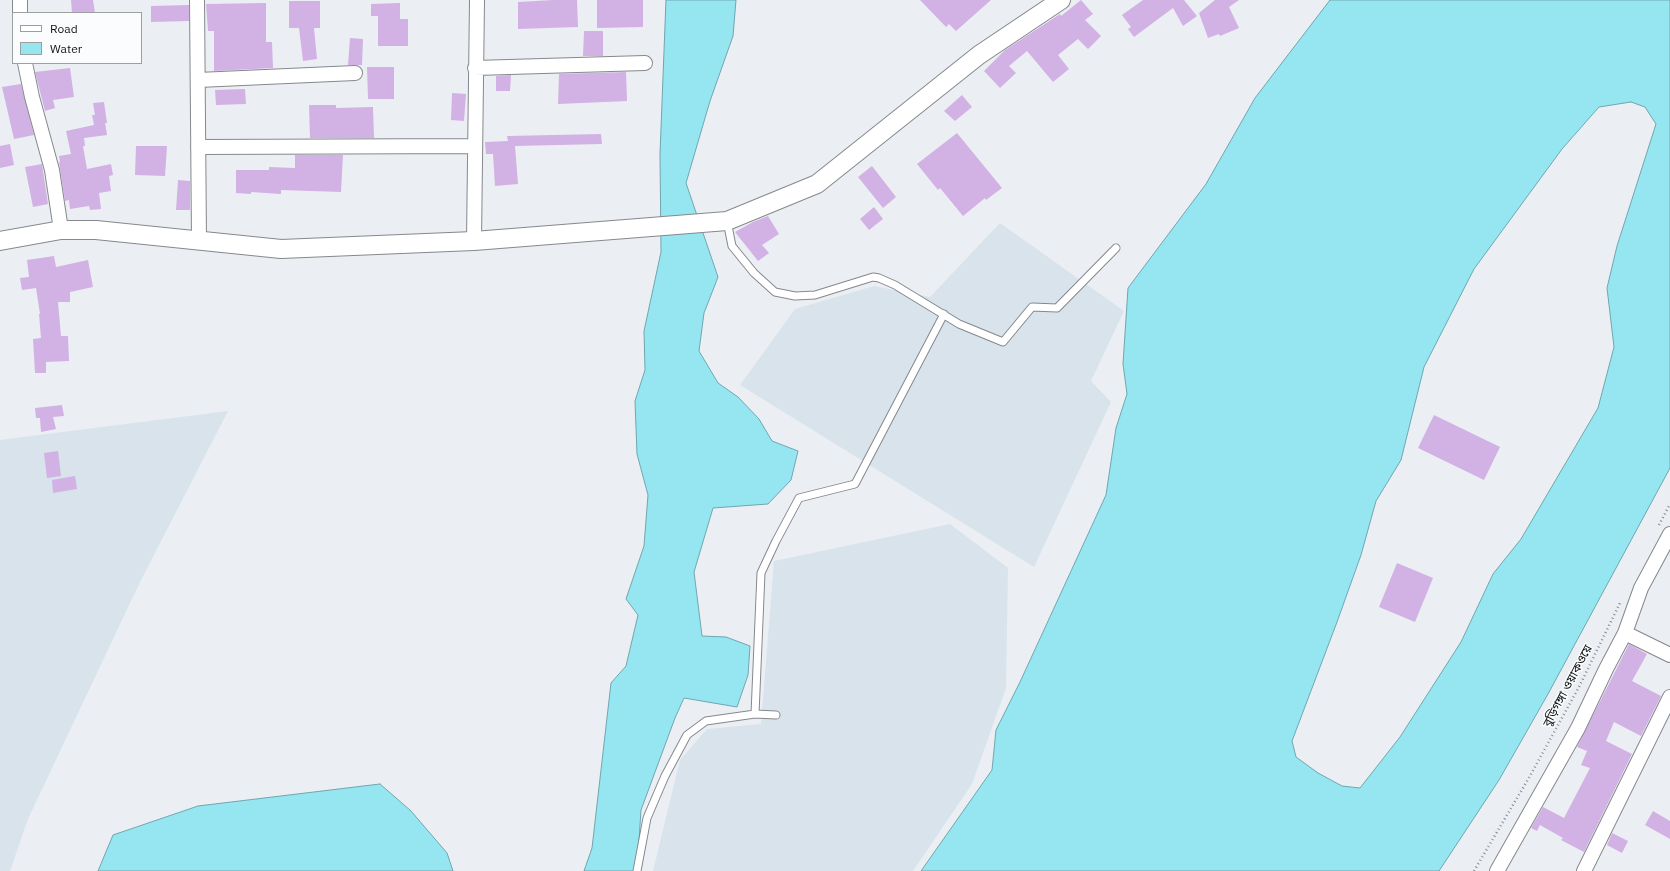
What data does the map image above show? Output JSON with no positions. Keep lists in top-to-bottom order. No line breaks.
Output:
{"streets":{"path":["বুড়িগঙ্গা ওয়াকওয়ে"]},"legend":["Road","Water"]}
